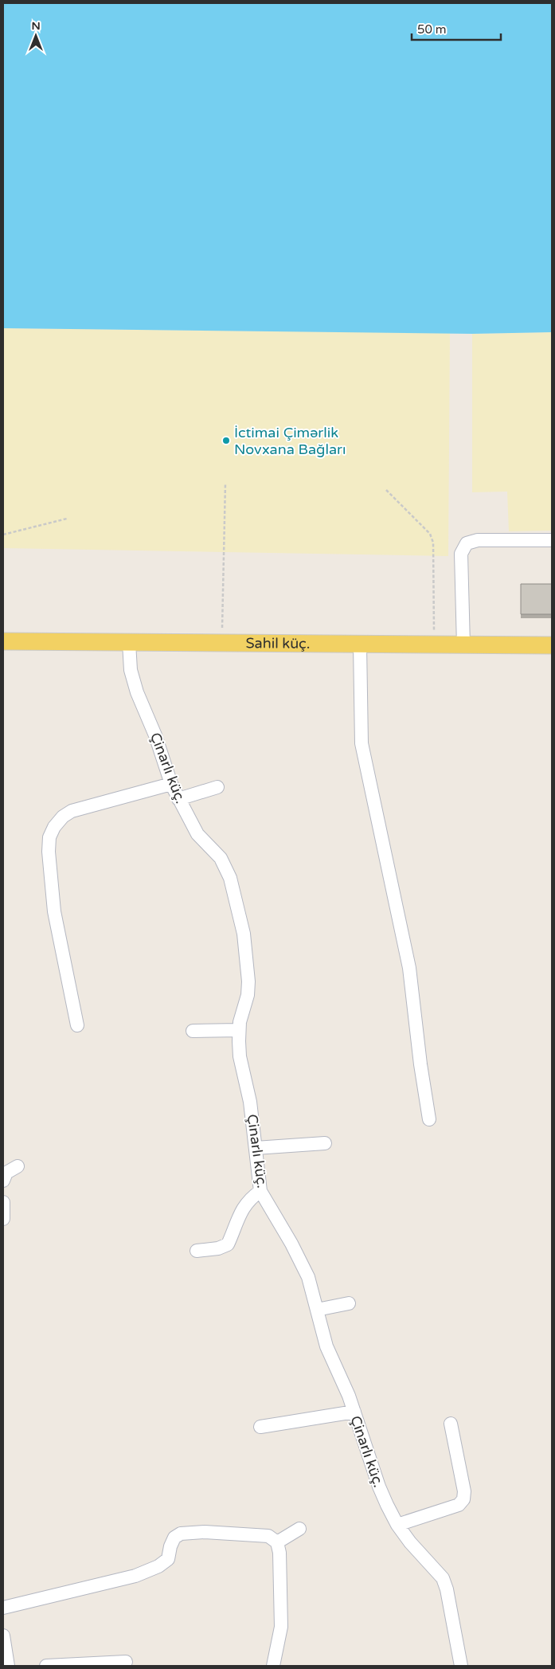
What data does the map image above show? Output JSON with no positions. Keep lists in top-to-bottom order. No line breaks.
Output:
{"streets":{"main road":["Sahil küç."],"street":["Çinarlı küç."]},"crossings":[["Sahil küç.","Çinarlı küç."]],"places":["İctimai Çimərlik Novxana Bağları"],"scale_bar":"50 m","north":"top"}
